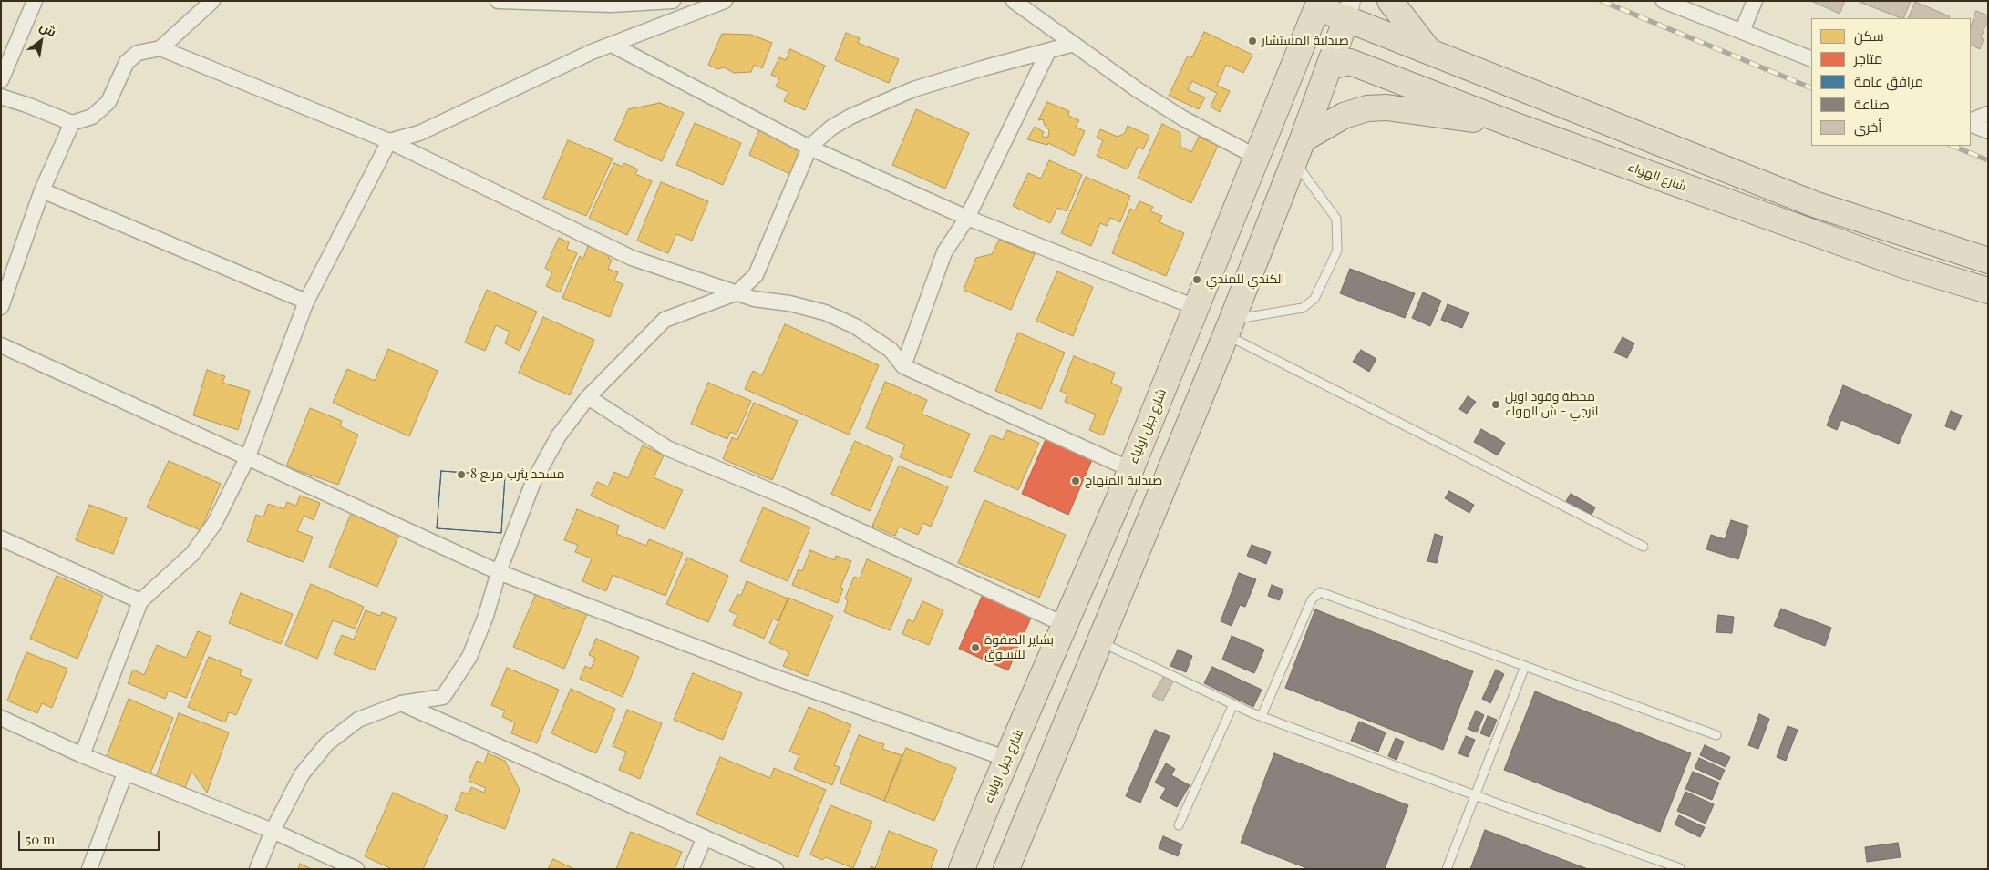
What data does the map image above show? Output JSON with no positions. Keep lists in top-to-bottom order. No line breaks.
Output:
{"streets":{"highway":["شارع الهواء","شارع جبل اولياء"]},"places":["صيدلية المستشار","الكندي للمندي","محطة وقود اويل انرجي - ش الهواء","مسجد يثرب مربع 8","صيدلية المنهاج","بشاير الصفوة للتسوق"],"legend":["سكن","متاجر","مرافق عامة","صناعة","أخرى"],"scale_bar":"50 m","north":"top right"}
